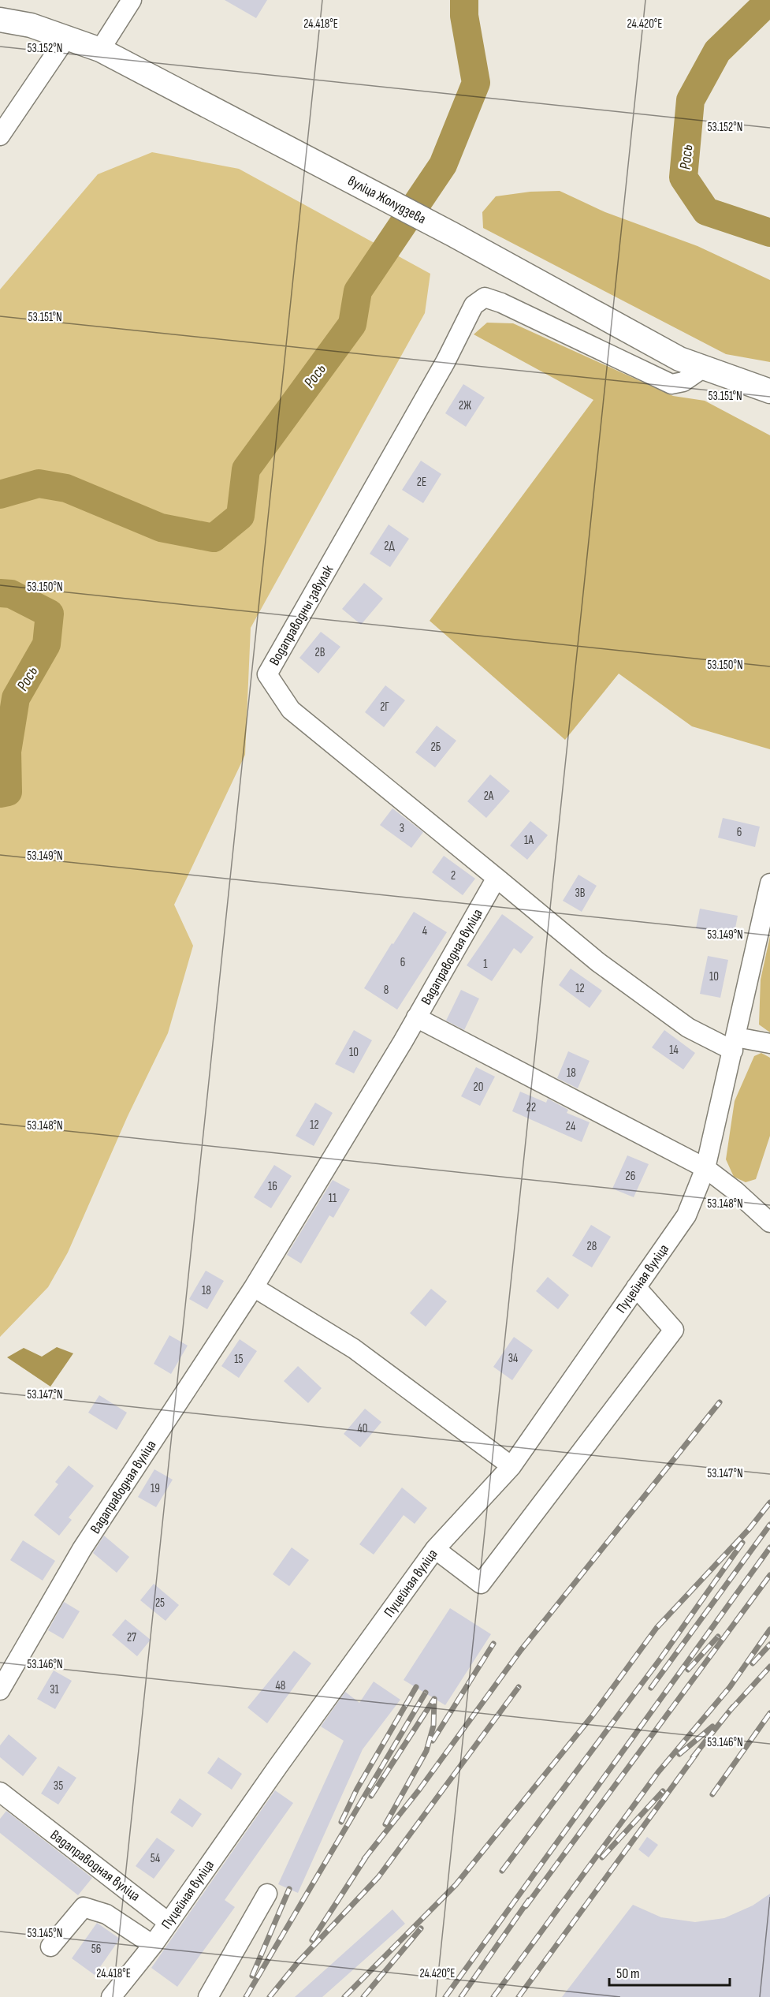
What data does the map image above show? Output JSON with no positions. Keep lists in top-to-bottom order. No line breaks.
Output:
{"streets":{"main road":["вуліца Жолудзева"],"street":["Водаправодны завулак","Вадаправодная вуліца","Пуцейная вуліца"]},"crossings":[["вуліца Жолудзева","Водаправодны завулак"],["Водаправодны завулак","Вадаправодная вуліца"],["Вадаправодная вуліца","Пуцейная вуліца"]],"water":["Рось"],"house_numbers":["2Ж","2Е","2Д","2В","2Г","2Б","2А","3","6","1А","2","3В","4","6","1","10","12","8","14","10","18","20","22","12","24","26","16","11","28","18","34","15","40","19","25","27","48","31","35","54","56"],"scale_bar":"50 m","coordinates":["24.418°E","24.420°E","53.152°N","53.151°N","53.150°N","53.149°N","53.148°N","53.147°N","53.146°N","53.145°N"]}
